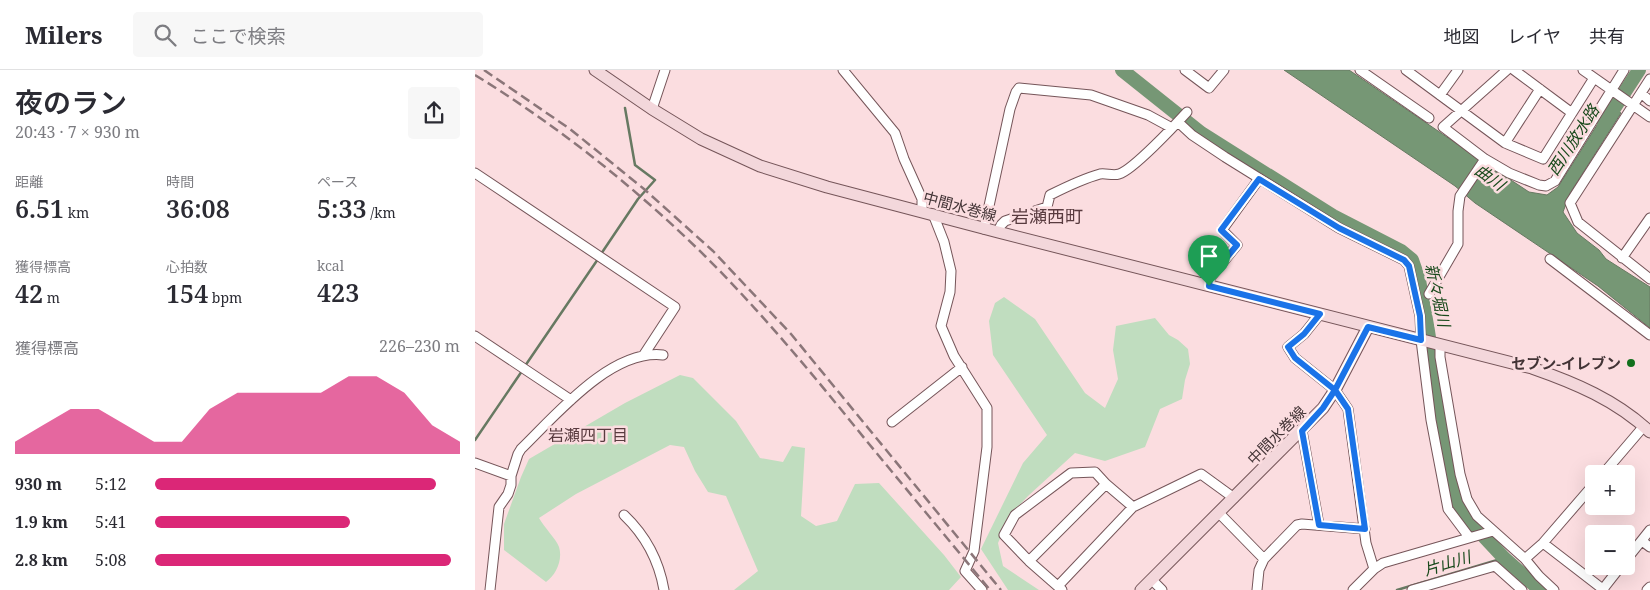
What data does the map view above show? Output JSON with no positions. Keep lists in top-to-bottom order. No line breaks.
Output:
{"streets":{"main road":["中間水巻線"]},"districts":["岩瀬西町","岩瀬四丁目"],"water":["西川放水路","曲川","新々堀川","片山川"],"places":["セブン-イレブン"],"page":{"header":"Milers","search":"ここで検索","nav":["地図","レイヤ","共有"],"heading":["夜のラン","20:43 · 7 × 930 m"],"stats":[["距離","6.51 km"],["時間","36:08"],["ペース","5:33 /km"],["獲得標高","42 m"],["心拍数","154 bpm"],["kcal","423"]],"chart":["獲得標高","226–230 m"],"list":[{"name":"930 m","note":"5:12"},{"name":"1.9 km","note":"5:41"},{"name":"2.8 km","note":"5:08"}],"map_buttons":["+","−"]}}
